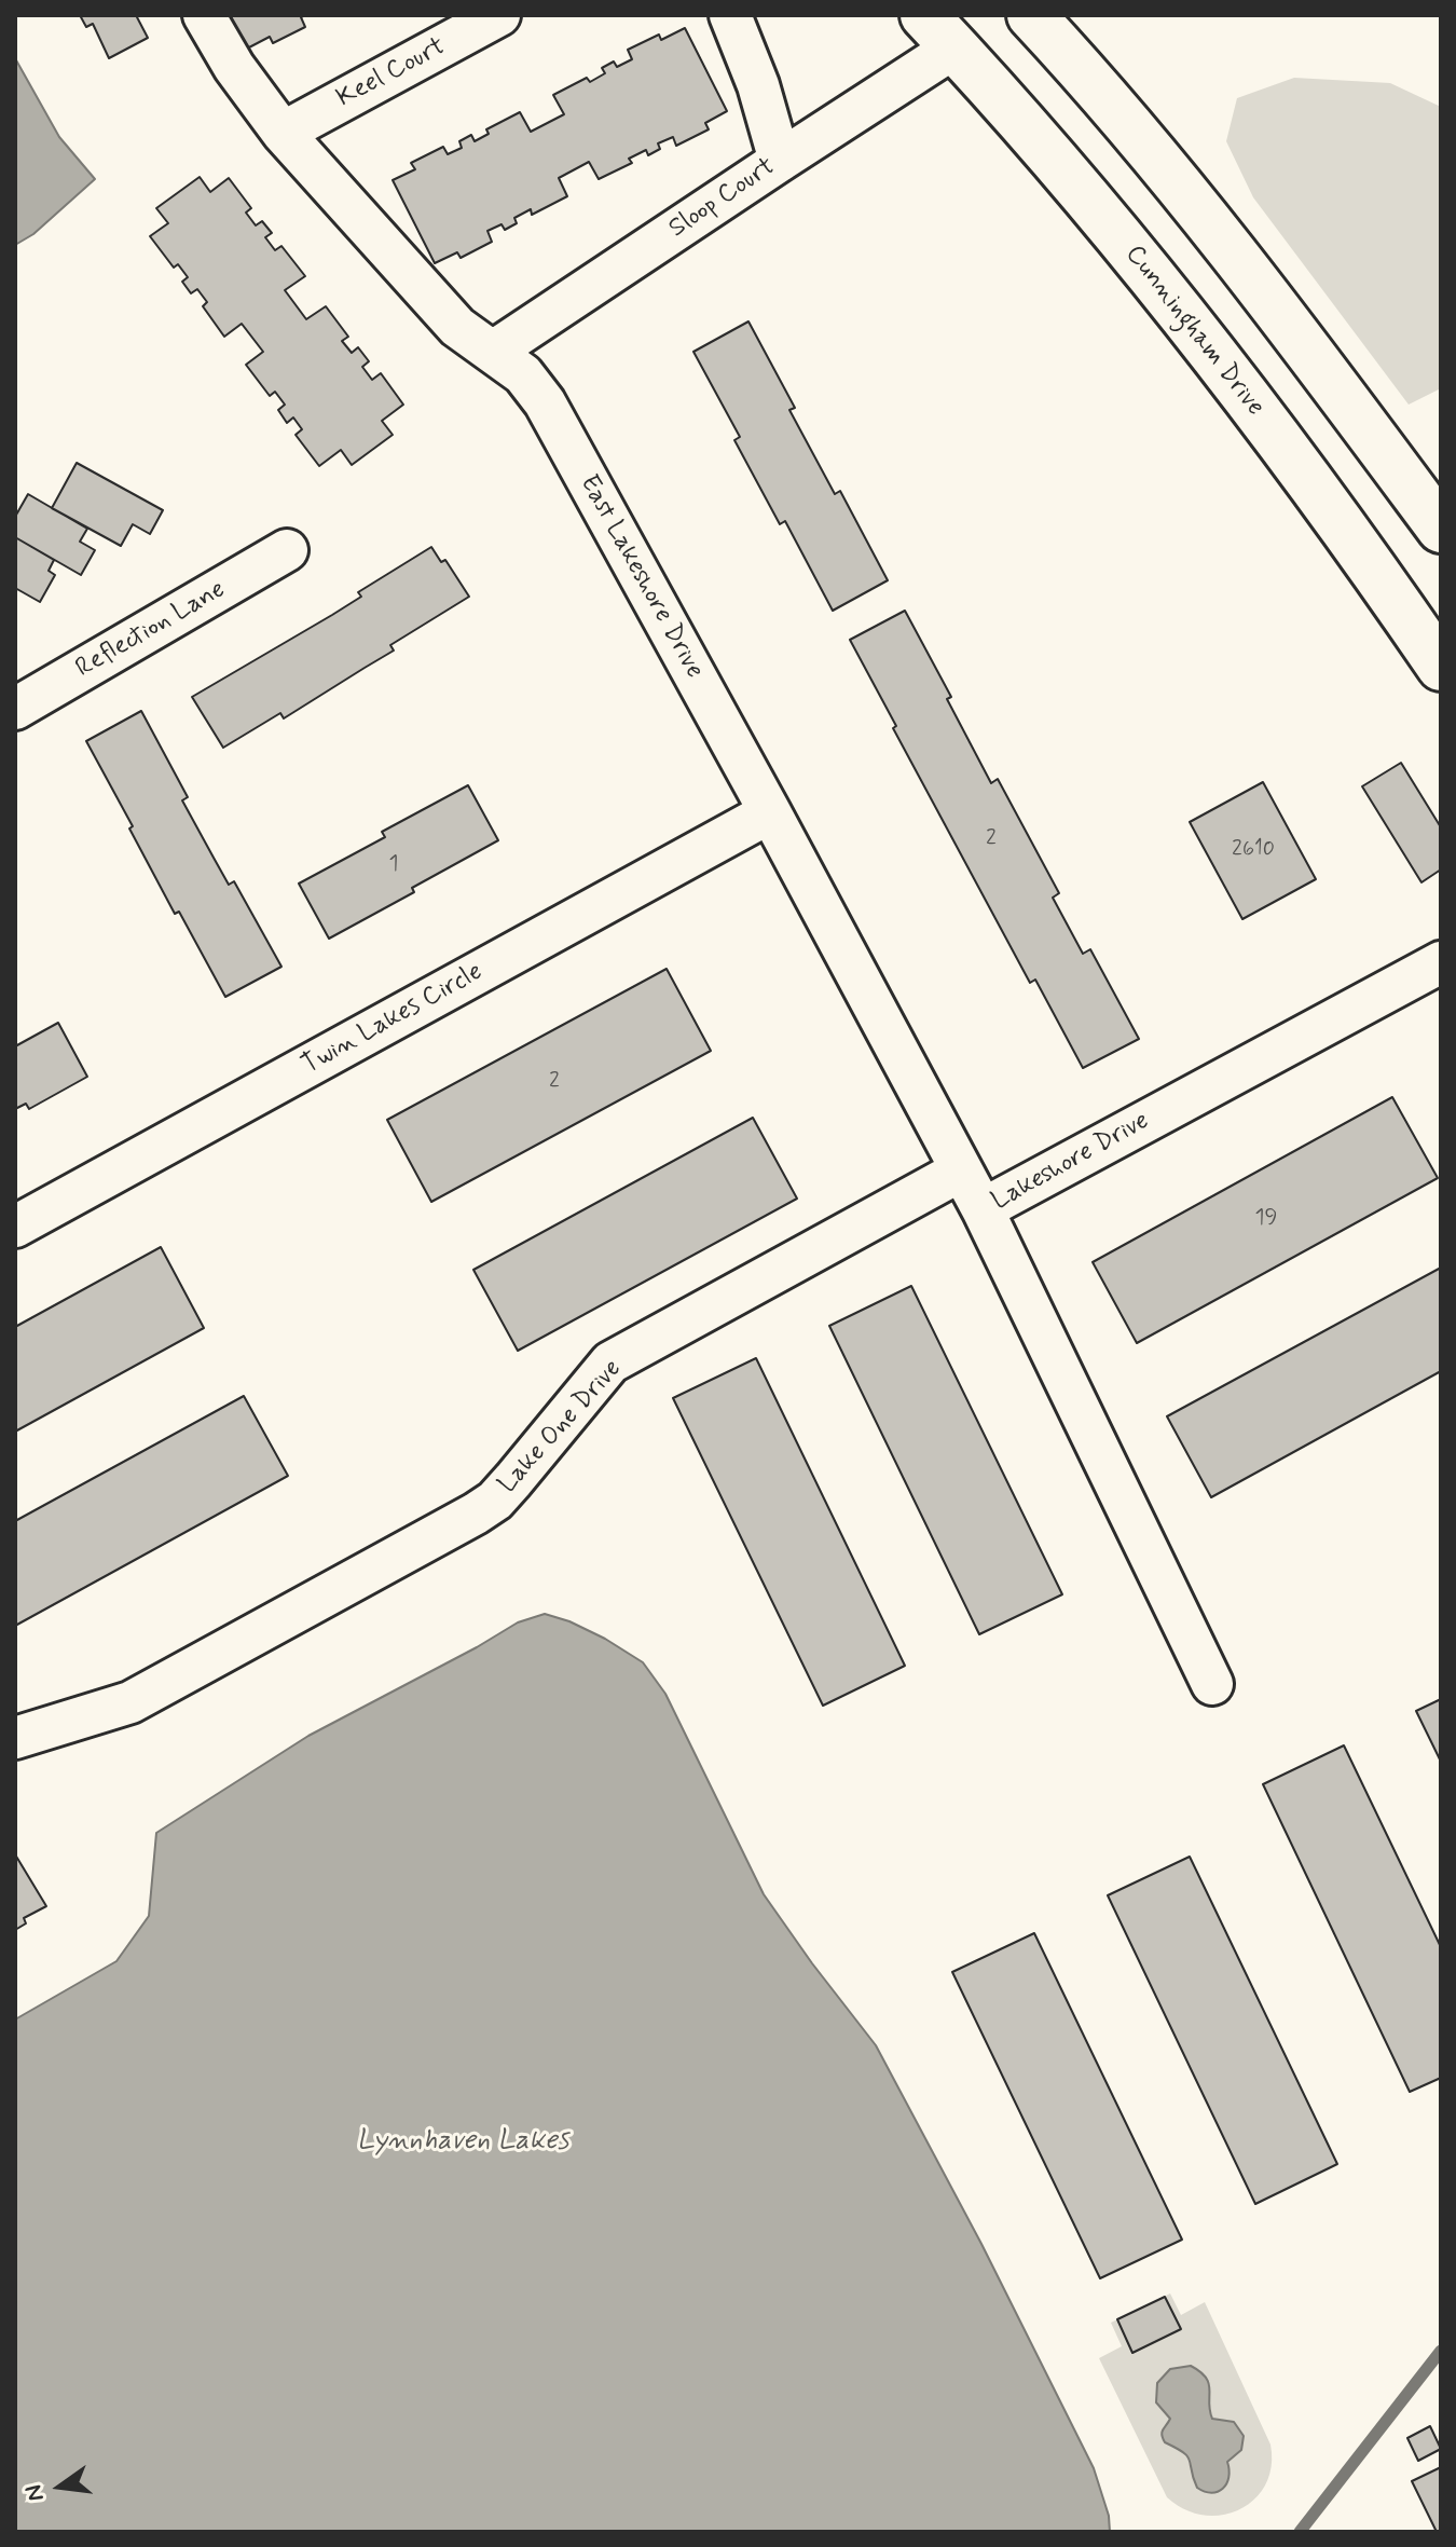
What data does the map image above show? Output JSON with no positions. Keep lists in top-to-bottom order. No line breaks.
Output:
{"streets":{"main road":["Cunningham Drive"],"street":["Keel Court","Sloop Court","East Lakeshore Drive","Reflection Lane","Twin Lakes Circle","Lakeshore Drive","Lake One Drive"]},"crossings":[["Keel Court","East Lakeshore Drive"],["Sloop Court","Cunningham Drive"],["Sloop Court","East Lakeshore Drive"],["East Lakeshore Drive","Twin Lakes Circle"],["East Lakeshore Drive","Lakeshore Drive"],["East Lakeshore Drive","Lake One Drive"]],"water":["Lynnhaven Lakes"],"house_numbers":["2","2610","1","2","19"],"north":"left"}
